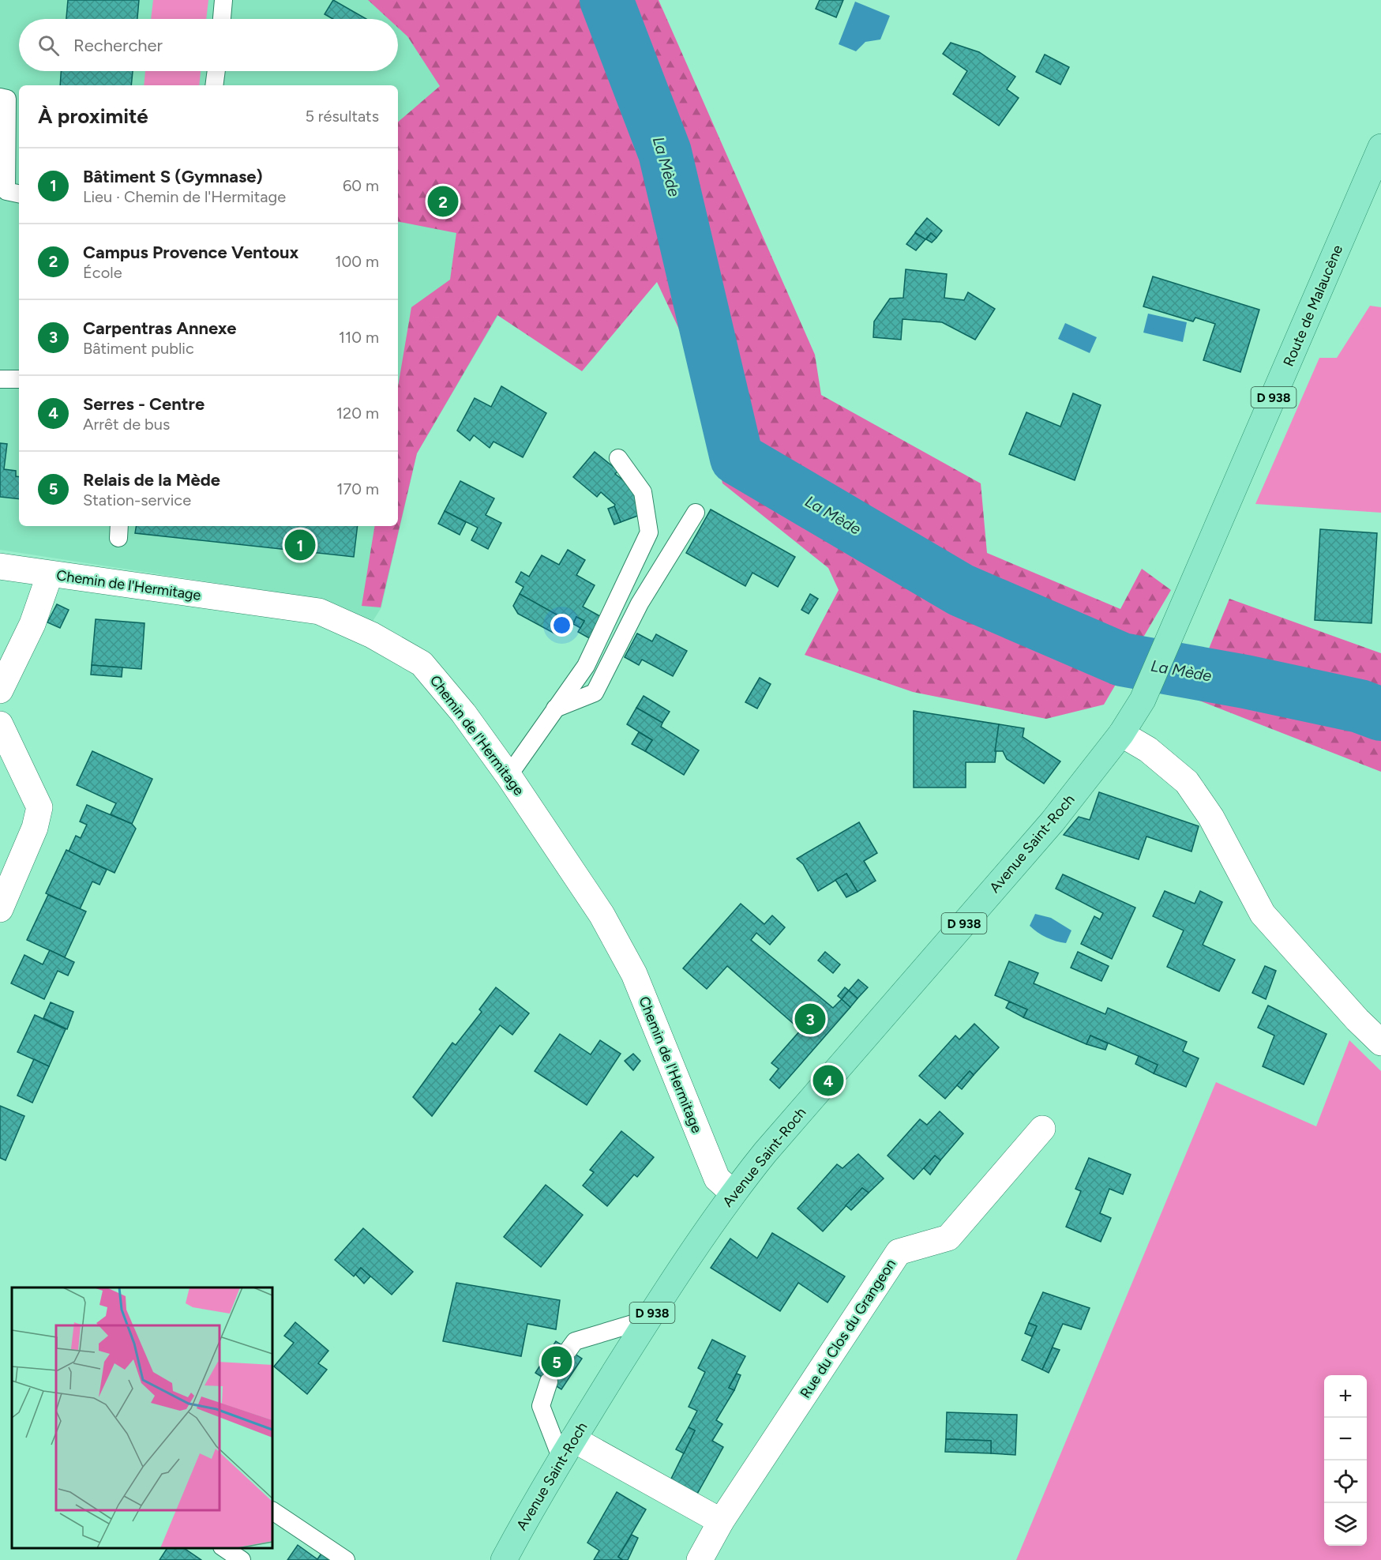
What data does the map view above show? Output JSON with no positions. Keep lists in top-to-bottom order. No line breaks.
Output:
{"streets":{"main road":["Route de Malaucène","D 938","Avenue Saint-Roch"],"street":["Chemin de l'Hermitage","Rue du Clos du Grangeon"]},"crossings":[["Route de Malaucène","Avenue Saint-Roch"],["Chemin de l'Hermitage","Avenue Saint-Roch"]],"water":["La Mède"],"page":{"search":"Rechercher","heading":["À proximité","5 résultats"],"list":[{"mark":"1","name":"Bâtiment S (Gymnase)","note":"Lieu · Chemin de l'Hermitage","value":"60 m"},{"mark":"2","name":"Campus Provence Ventoux","note":"École","value":"100 m"},{"mark":"3","name":"Carpentras Annexe","note":"Bâtiment public","value":"110 m"},{"mark":"4","name":"Serres - Centre","note":"Arrêt de bus","value":"120 m"},{"mark":"5","name":"Relais de la Mède","note":"Station-service","value":"170 m"}],"pins":["2","1","3","4","5"],"map_buttons":["+","−"]}}
